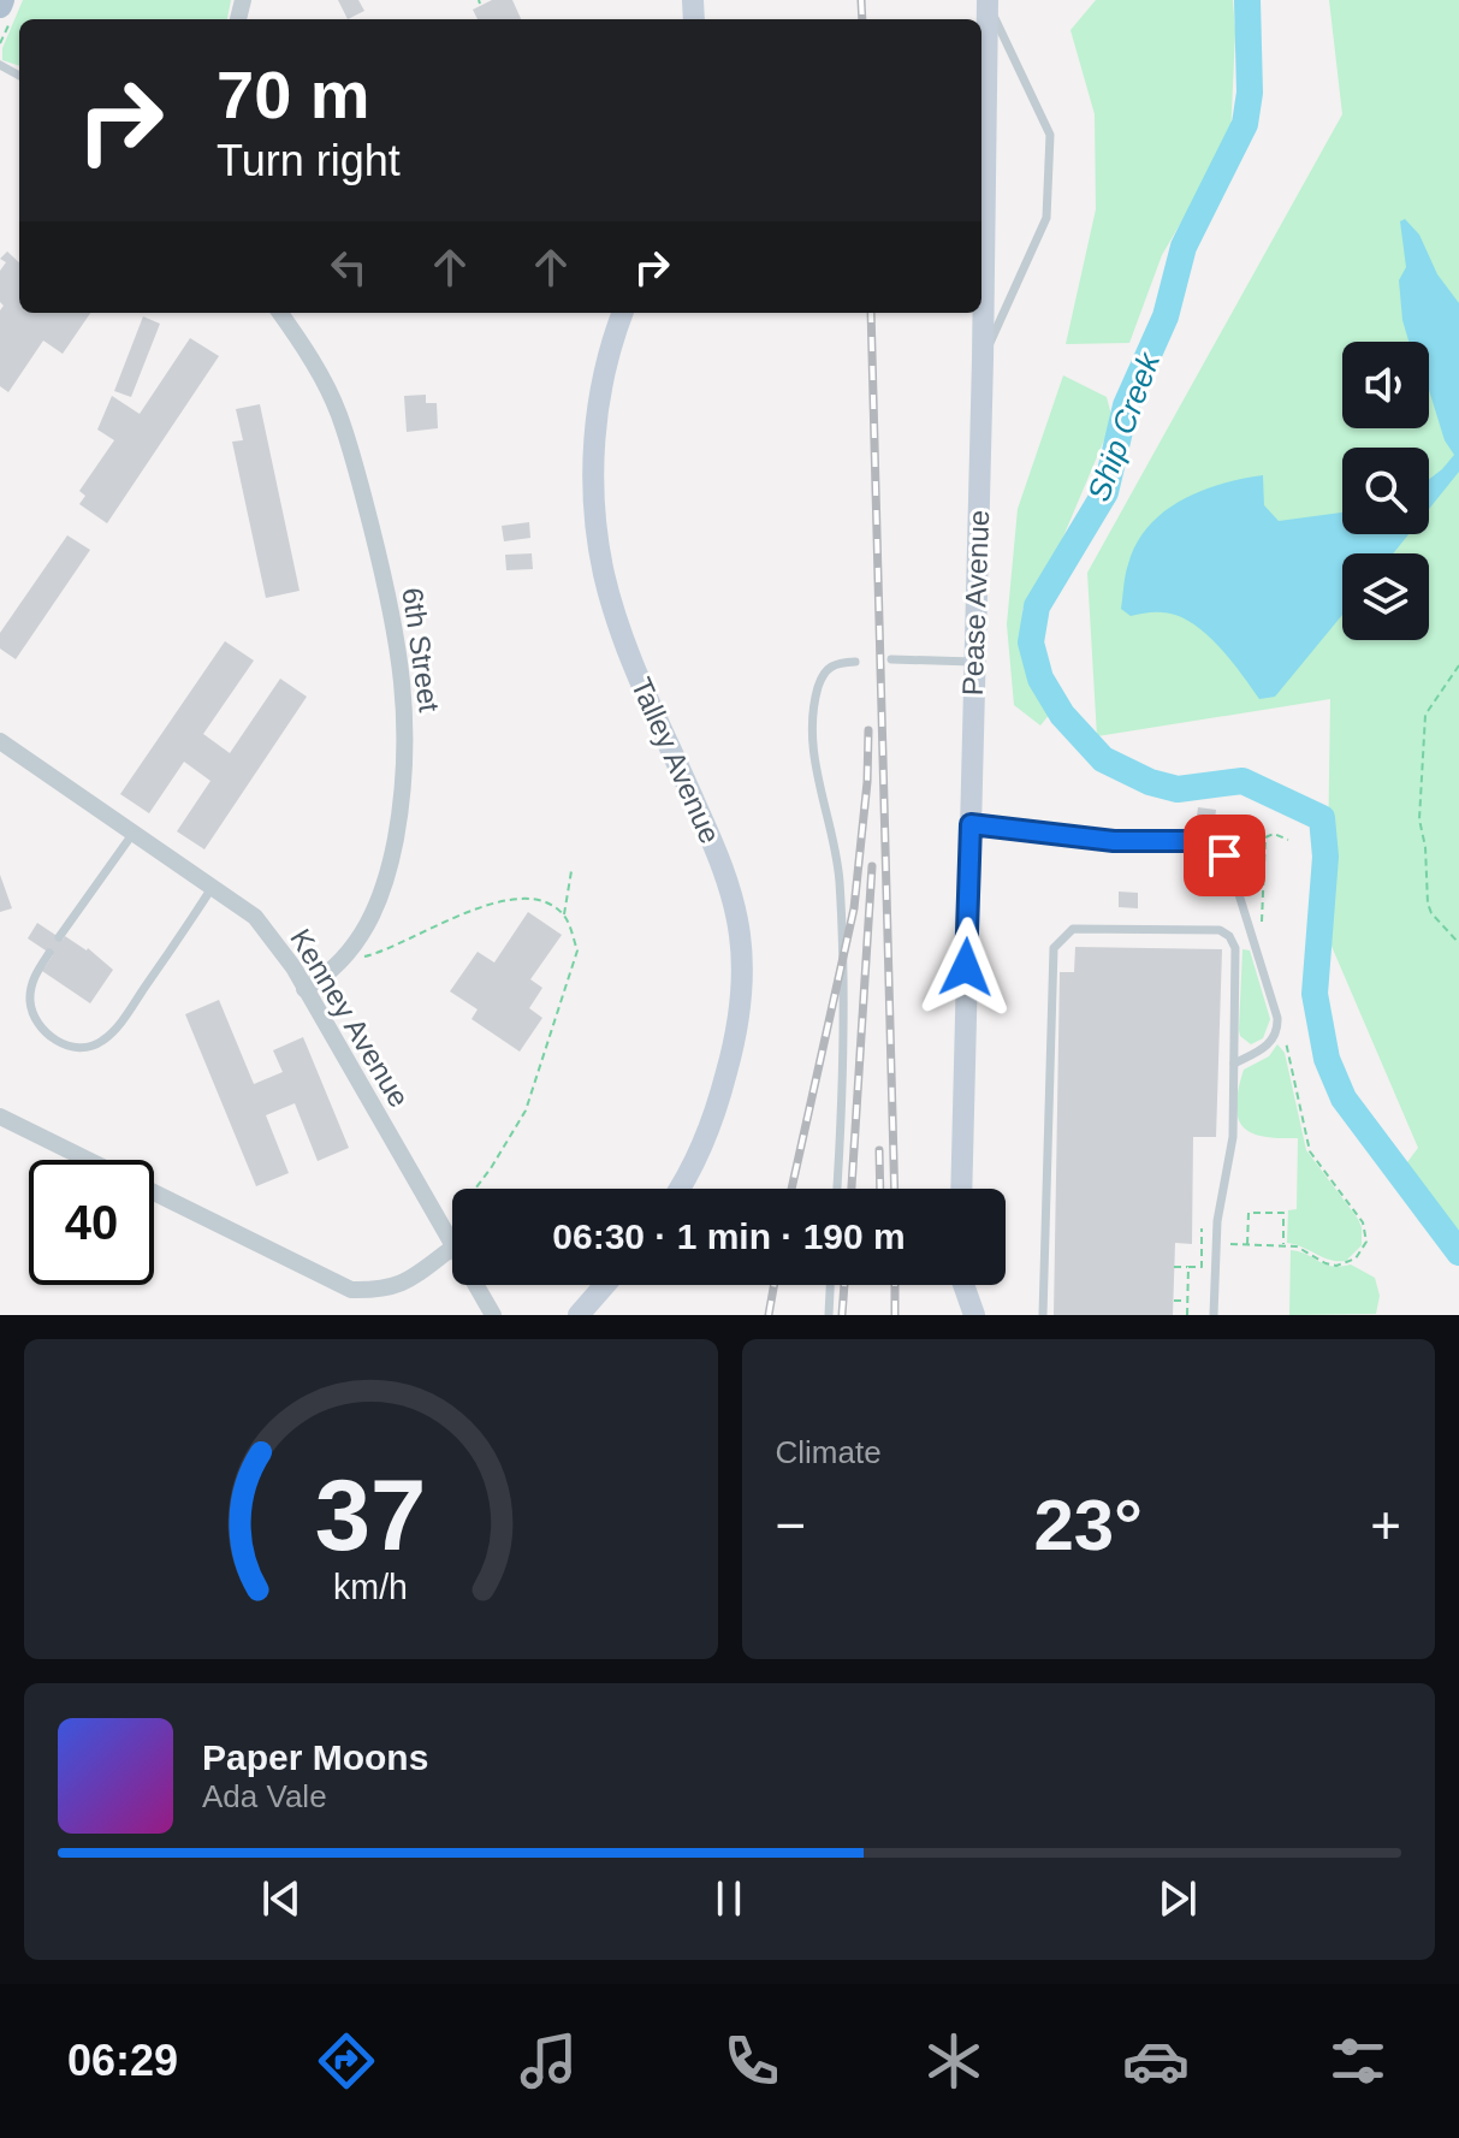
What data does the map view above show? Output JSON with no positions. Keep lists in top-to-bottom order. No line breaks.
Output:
{"streets":{"street":["Pease Avenue","6th Street","Talley Avenue","Kenney Avenue"]},"crossings":[["6th Street","Kenney Avenue"]],"water":["Ship Creek"],"page":{"turn":["70 m","Turn right"],"limit":"40","trip":"06:30 · 1 min · 190 m","tile":"Climate","heat":["−","23°","+"],"song":["Paper Moons","Ada Vale"],"tabs":"06:29","gauge":["37","km/h"]}}
